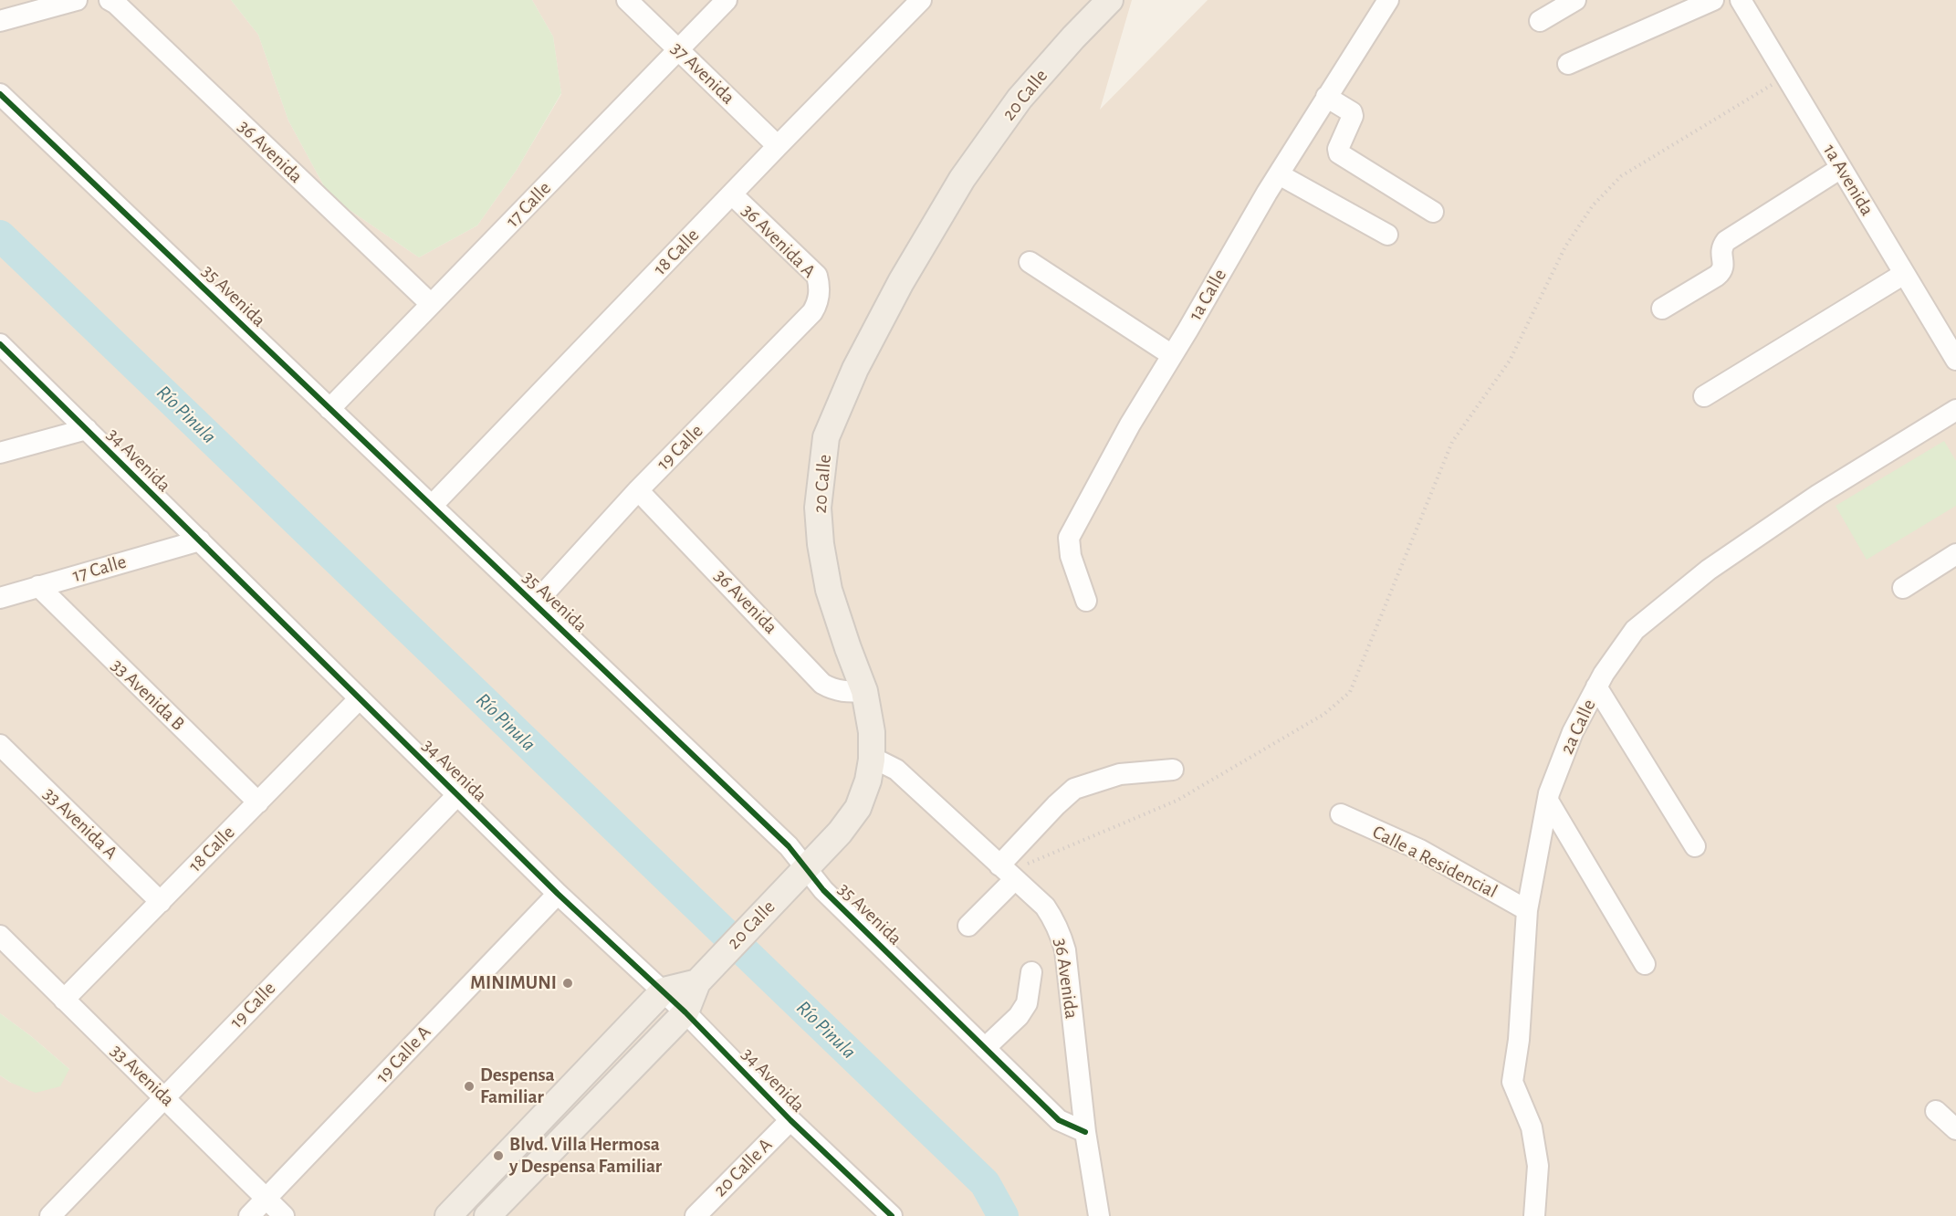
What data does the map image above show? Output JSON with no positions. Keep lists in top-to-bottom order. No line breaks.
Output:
{"streets":{"main road":["20 Calle"],"street":["37 Avenida","36 Avenida","1a Avenida","17 Calle","36 Avenida A","18 Calle","1a Calle","35 Avenida","19 Calle","34 Avenida","33 Avenida B","2a Calle","33 Avenida A","Calle a Residencial","19 Calle A","33 Avenida","20 Calle A"]},"crossings":[["37 Avenida","17 Calle"],["37 Avenida","18 Calle"],["20 Calle","36 Avenida"],["20 Calle","35 Avenida"],["20 Calle","34 Avenida"],["36 Avenida","17 Calle"],["36 Avenida","35 Avenida"],["36 Avenida","19 Calle"],["17 Calle","35 Avenida"],["17 Calle","34 Avenida"],["17 Calle","33 Avenida B"],["36 Avenida A","18 Calle"],["36 Avenida A","19 Calle"],["18 Calle","35 Avenida"],["18 Calle","34 Avenida"],["18 Calle","33 Avenida B"],["18 Calle","33 Avenida A"],["18 Calle","33 Avenida"],["35 Avenida","19 Calle"],["19 Calle","34 Avenida"],["19 Calle","33 Avenida"],["34 Avenida","19 Calle A"],["34 Avenida","20 Calle A"],["2a Calle","Calle a Residencial"],["19 Calle A","33 Avenida"]],"water":["Río Pinula"],"places":["MINIMUNI","Despensa Familiar","Blvd. Villa Hermosa y Despensa Familiar"]}
